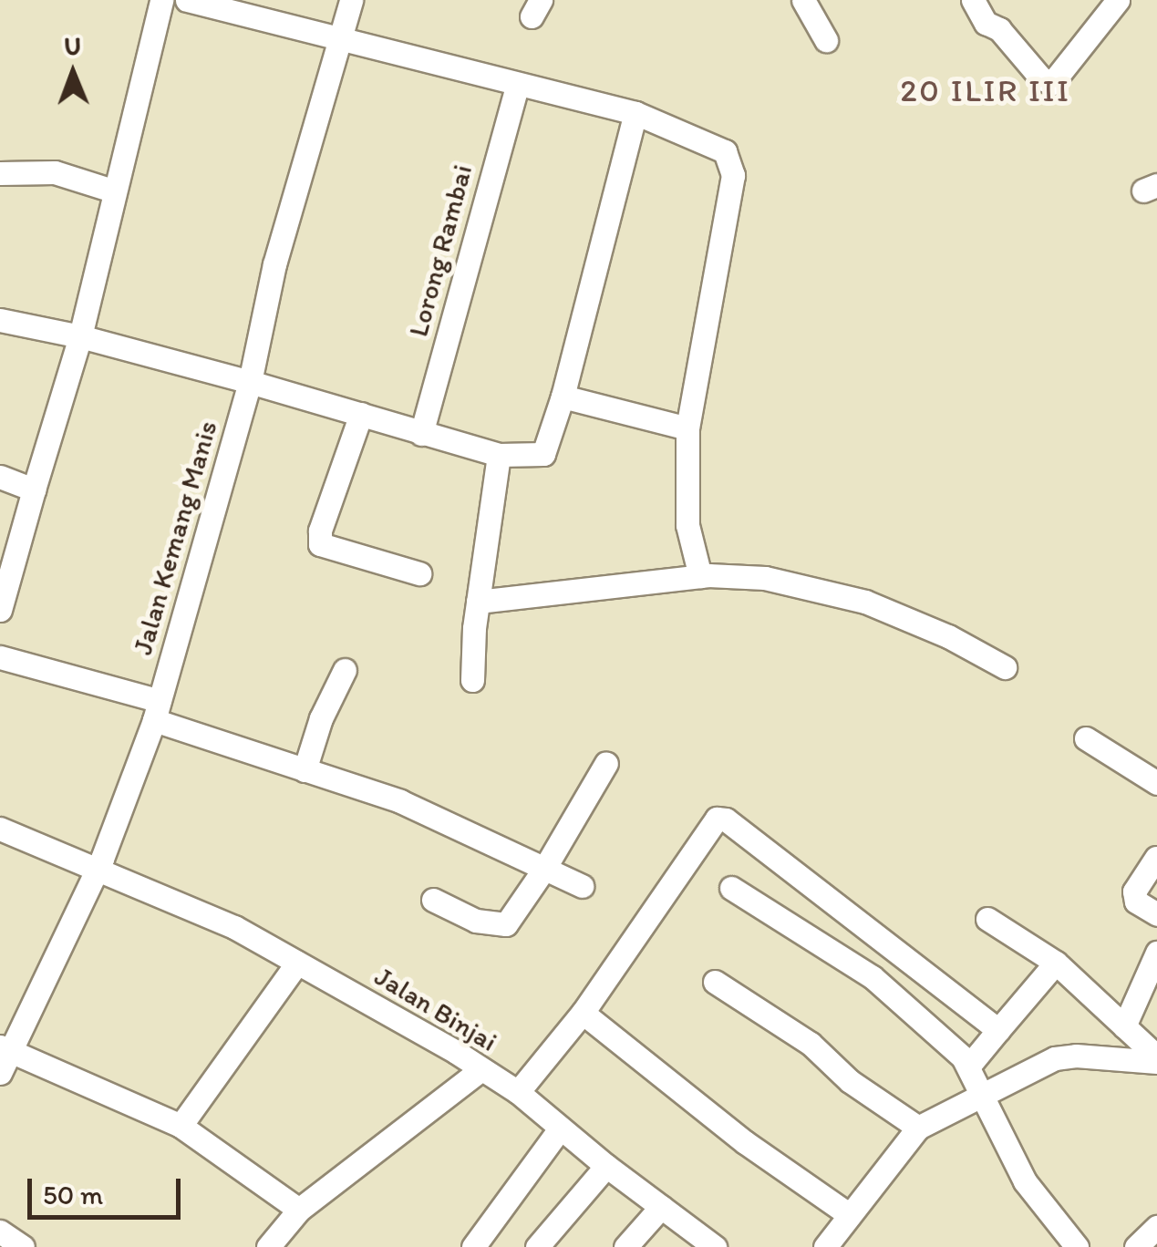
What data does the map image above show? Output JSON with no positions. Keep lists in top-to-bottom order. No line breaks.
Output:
{"streets":{"street":["Lorong Rambai","Jalan Kemang Manis","Jalan Binjai"]},"crossings":[["Jalan Kemang Manis","Jalan Binjai"]],"districts":["20 ILIR III"],"scale_bar":"50 m","north":"top"}
